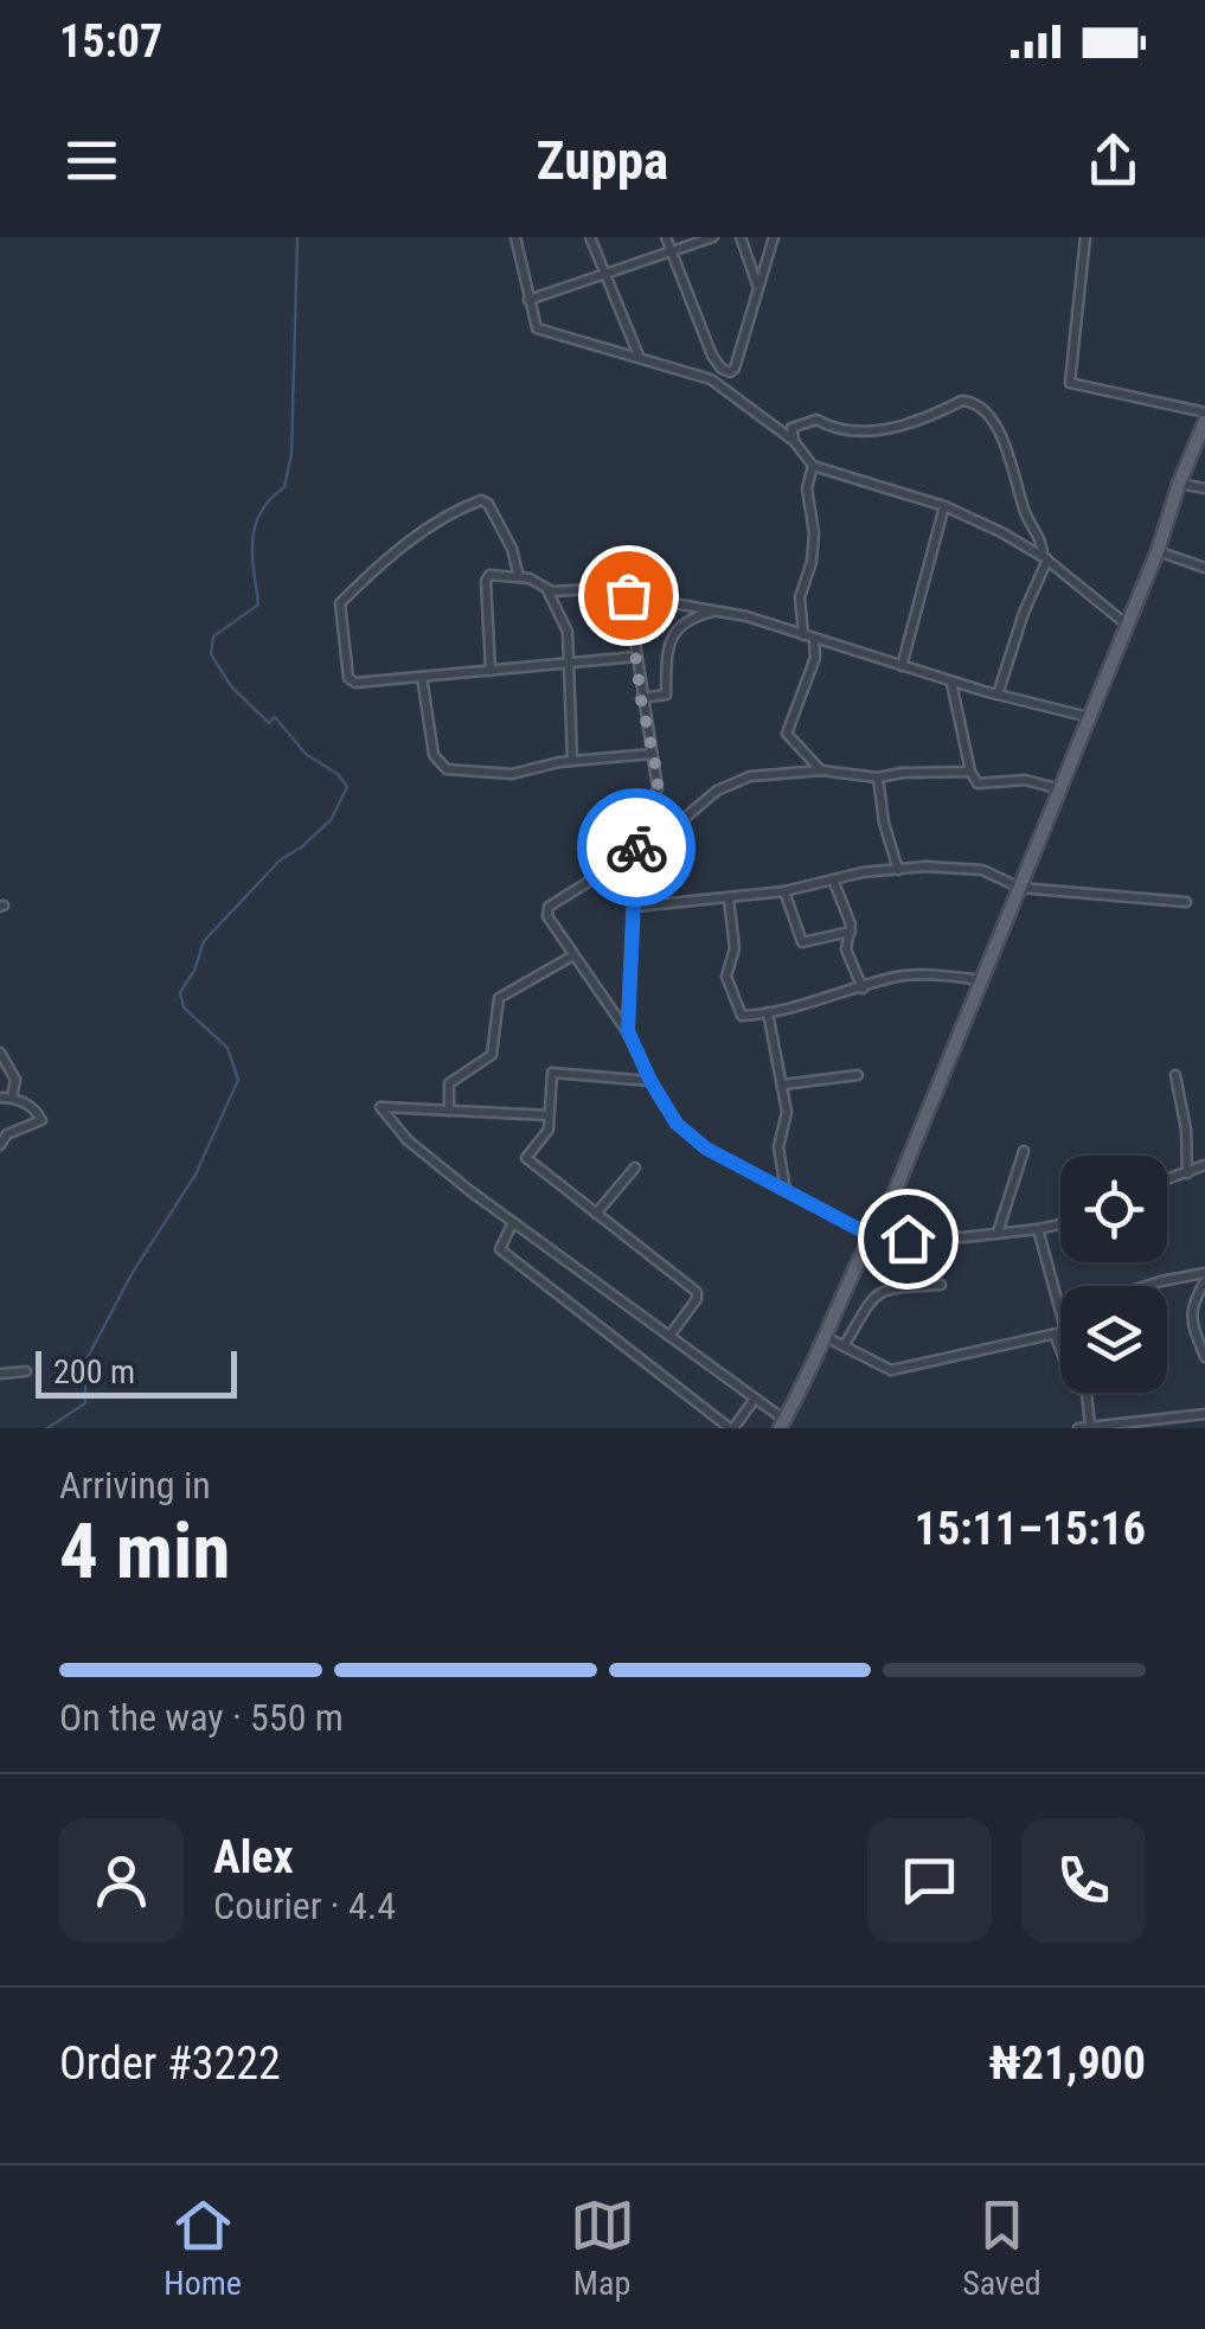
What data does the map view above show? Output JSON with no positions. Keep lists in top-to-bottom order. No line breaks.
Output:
{"scale_bar":"200 m","page":{"status":"15:07","header":"Zuppa","scale":"200 m","heading":["4 min","Arriving in","15:11–15:16"],"panel":["Alex","Courier · 4.4","Order #3222","₦21,900"],"bar":"On the way · 550 m","tabs":["Home","Map","Saved"]}}
